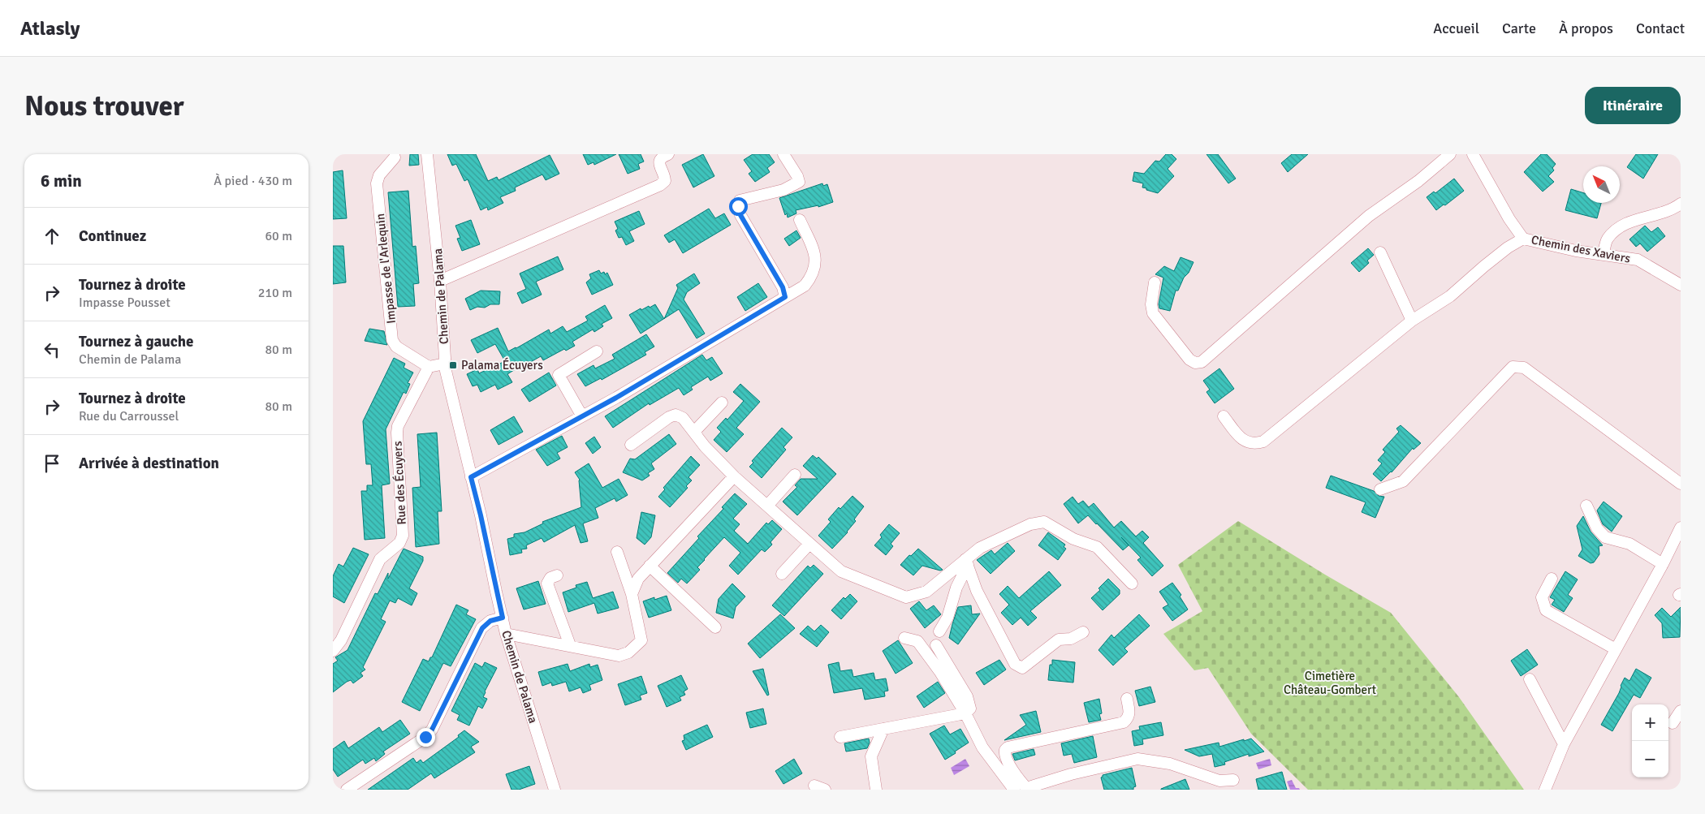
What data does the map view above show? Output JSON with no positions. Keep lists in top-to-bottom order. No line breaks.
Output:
{"streets":{"street":["Chemin des Xaviers","Impasse de l'Arlequin","Chemin de Palama","Rue des Écuyers"]},"crossings":[["Impasse de l'Arlequin","Rue des Écuyers"]],"parks":["Cimetière Château-Gombert"],"places":{"transit":["Palama Écuyers"]},"north":"top left","page":{"header":"Atlasly","nav":["Accueil","Carte","À propos","Contact"],"buttons":"Itinéraire","title":"Nous trouver","heading":["6 min","À pied · 430 m"],"list":[["Continuez","60 m"],["Tournez à droite","Impasse Pousset","210 m"],["Tournez à gauche","Chemin de Palama","80 m"],["Tournez à droite","Rue du Carroussel","80 m"],"Arrivée à destination"],"map_buttons":["+","−"]}}
